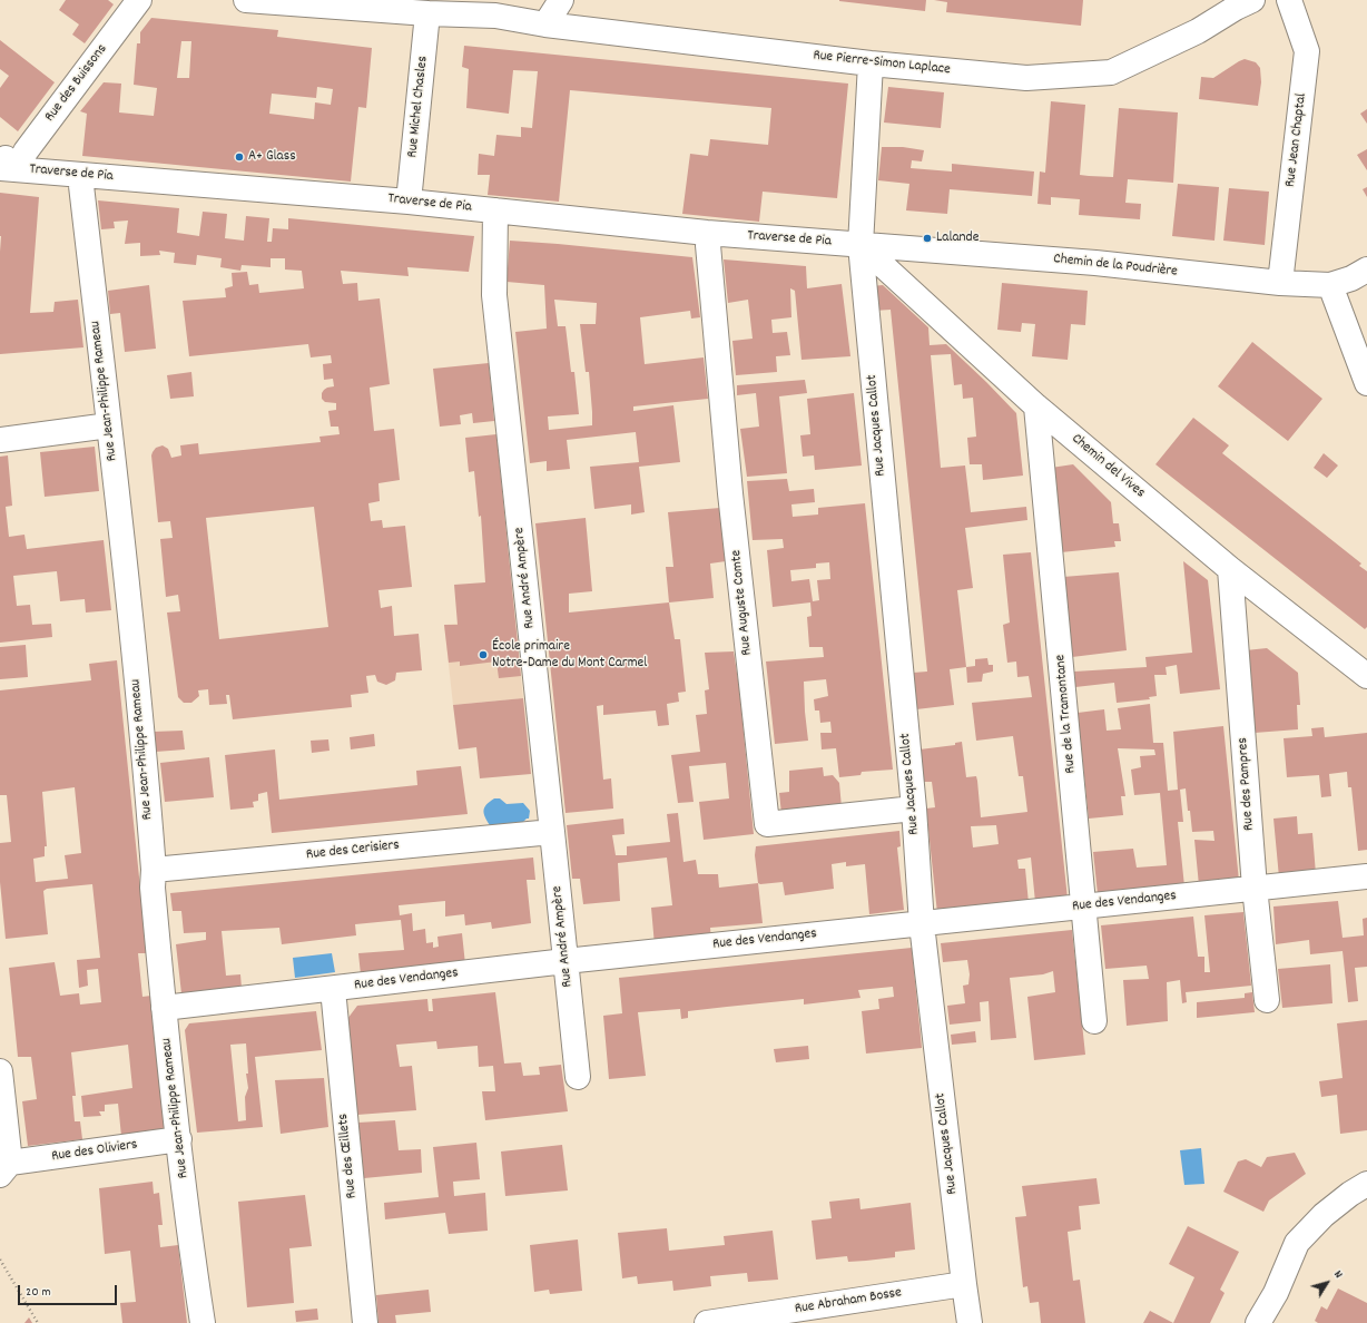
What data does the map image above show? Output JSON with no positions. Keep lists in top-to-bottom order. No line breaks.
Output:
{"streets":{"street":["Rue Pierre-Simon Laplace","Rue des Buissons","Rue Michel Chasles","Rue Jean Chaptal","Traverse de Pia","Chemin de la Poudrière","Rue Jean-Philippe Rameau","Rue Jacques Callot","Chemin del Vives","Rue André Ampère","Rue Auguste Comte","Rue de la Tramontane","Rue des Pampres","Rue des Cerisiers","Rue des Vendanges","Rue des Oliviers","Rue des Œillets","Rue Abraham Bosse"]},"crossings":[["Rue Pierre-Simon Laplace","Rue Michel Chasles"],["Rue Pierre-Simon Laplace","Rue Jacques Callot"],["Rue des Buissons","Traverse de Pia"],["Rue Michel Chasles","Traverse de Pia"],["Rue Jean Chaptal","Chemin de la Poudrière"],["Traverse de Pia","Chemin de la Poudrière"],["Traverse de Pia","Rue Jean-Philippe Rameau"],["Traverse de Pia","Rue Jacques Callot"],["Traverse de Pia","Chemin del Vives"],["Traverse de Pia","Rue André Ampère"],["Traverse de Pia","Rue Auguste Comte"],["Chemin de la Poudrière","Rue Jacques Callot"],["Chemin de la Poudrière","Chemin del Vives"],["Rue Jean-Philippe Rameau","Rue des Cerisiers"],["Rue Jean-Philippe Rameau","Rue des Vendanges"],["Rue Jean-Philippe Rameau","Rue des Oliviers"],["Rue Jacques Callot","Chemin del Vives"],["Rue Jacques Callot","Rue Auguste Comte"],["Rue Jacques Callot","Rue des Vendanges"],["Rue Jacques Callot","Rue Abraham Bosse"],["Chemin del Vives","Rue de la Tramontane"],["Chemin del Vives","Rue des Pampres"],["Rue André Ampère","Rue des Cerisiers"],["Rue André Ampère","Rue des Vendanges"],["Rue de la Tramontane","Rue des Vendanges"],["Rue des Pampres","Rue des Vendanges"],["Rue des Vendanges","Rue des Œillets"]],"places":["A+ Glass","Lalande","École primaire Notre-Dame du Mont Carmel"],"scale_bar":"20 m","north":"top right"}
